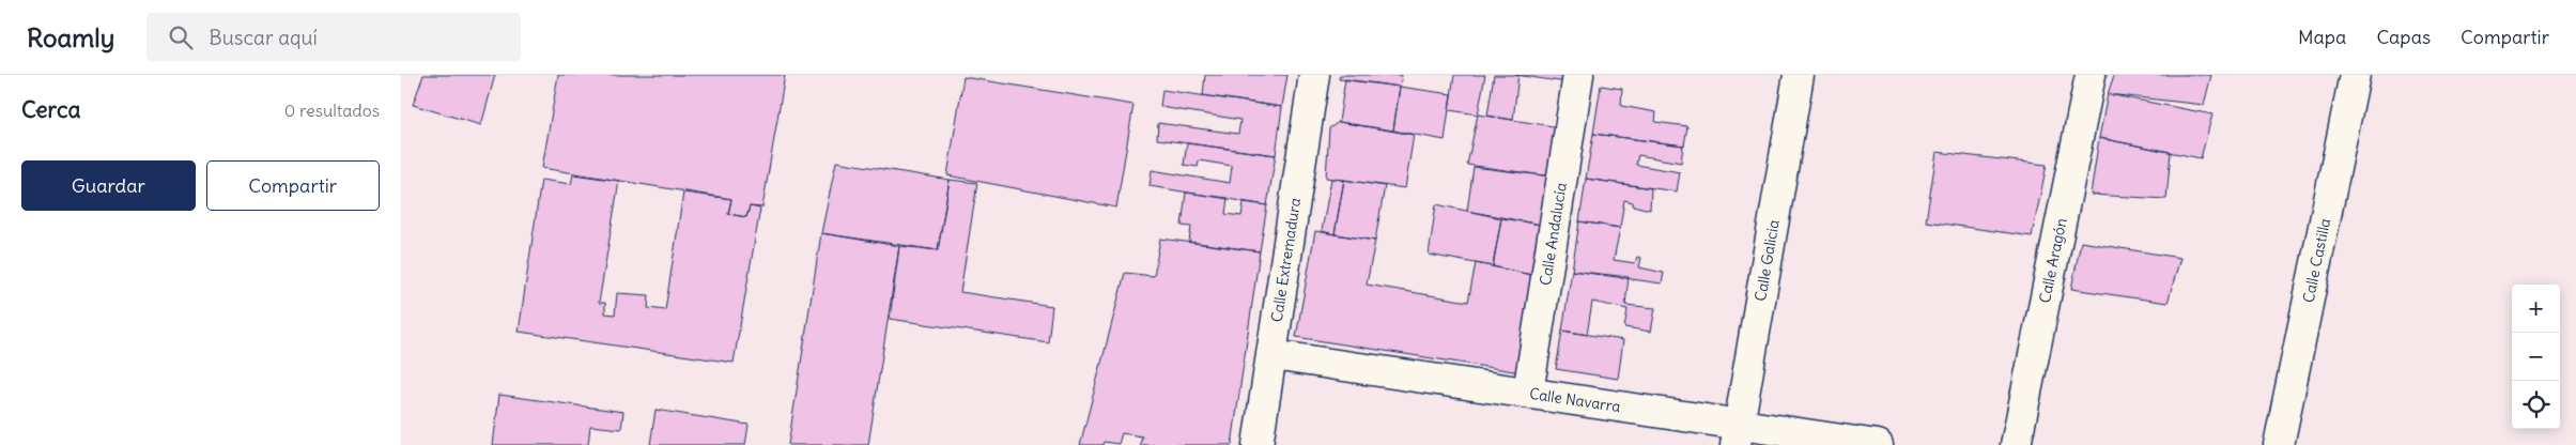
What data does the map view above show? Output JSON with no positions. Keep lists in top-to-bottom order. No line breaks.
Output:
{"streets":{"street":["Calle Andalucía","Calle Extremadura","Calle Galicia","Calle Aragón","Calle Castilla","Calle Navarra"]},"crossings":[["Calle Andalucía","Calle Navarra"],["Calle Extremadura","Calle Navarra"],["Calle Galicia","Calle Navarra"]],"page":{"header":"Roamly","search":"Buscar aquí","nav":["Mapa","Capas","Compartir"],"heading":["Cerca","0 resultados"],"buttons":["Guardar","Compartir"],"map_buttons":["+","−"]}}
